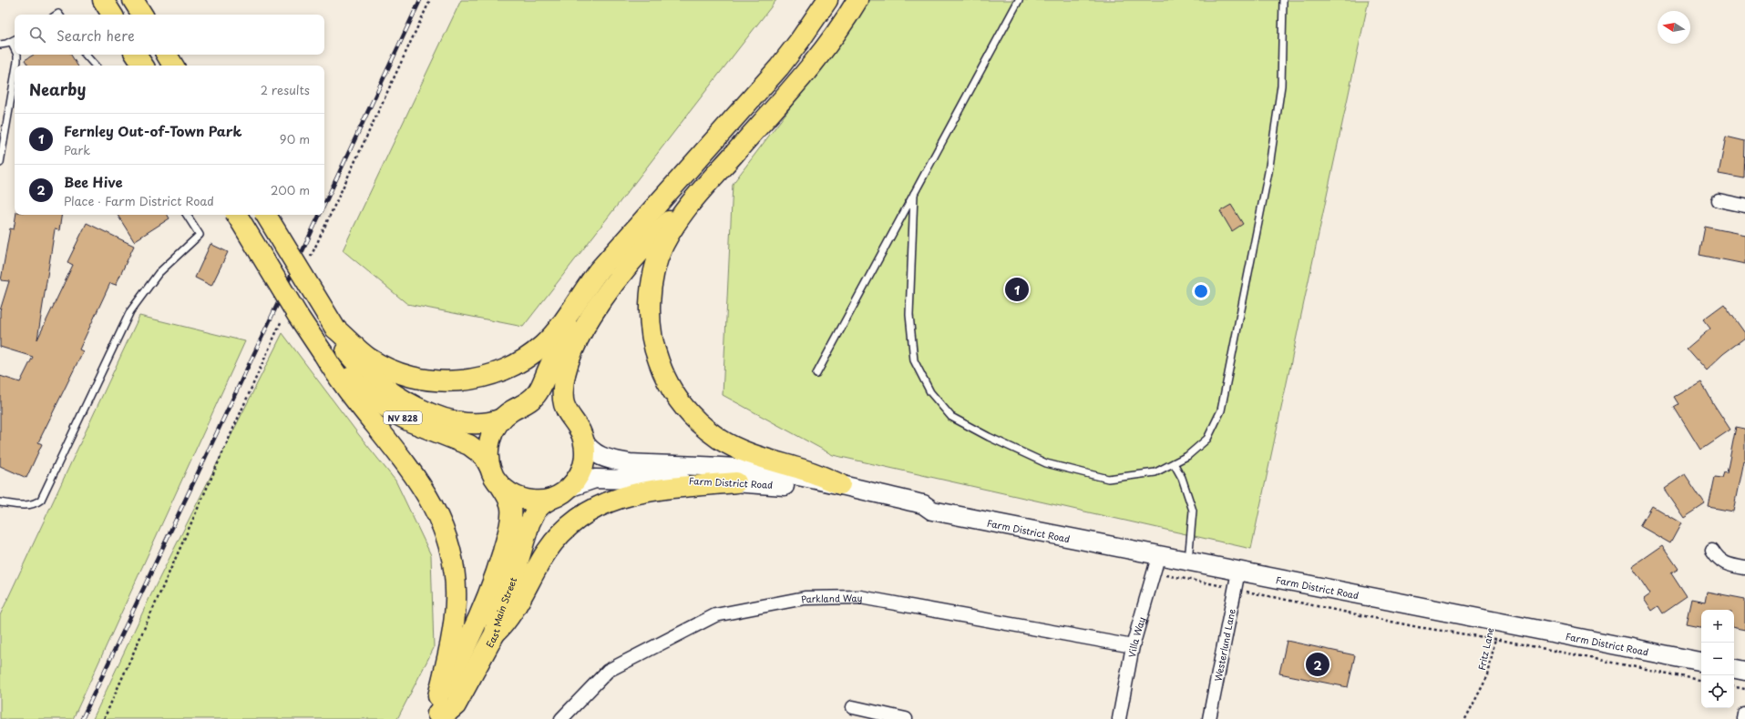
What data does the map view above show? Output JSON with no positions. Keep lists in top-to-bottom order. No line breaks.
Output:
{"streets":{"main road":["NV 828","Farm District Road","East Main Street"],"street":["Parkland Way","Villa Way","Westerlund Lane"],"path":["Fritz Lane"]},"crossings":[["NV 828","Farm District Road"],["NV 828","East Main Street"],["Farm District Road","East Main Street"],["Farm District Road","Villa Way"],["Farm District Road","Westerlund Lane"],["Farm District Road","Fritz Lane"],["Parkland Way","Villa Way"]],"north":"left","page":{"search":"Search here","heading":["Nearby","2 results"],"list":[{"mark":"1","name":"Fernley Out-of-Town Park","note":"Park","value":"90 m"},{"mark":"2","name":"Bee Hive","note":"Place · Farm District Road","value":"200 m"}],"pins":["1","2"],"map_buttons":["+","−"]}}
